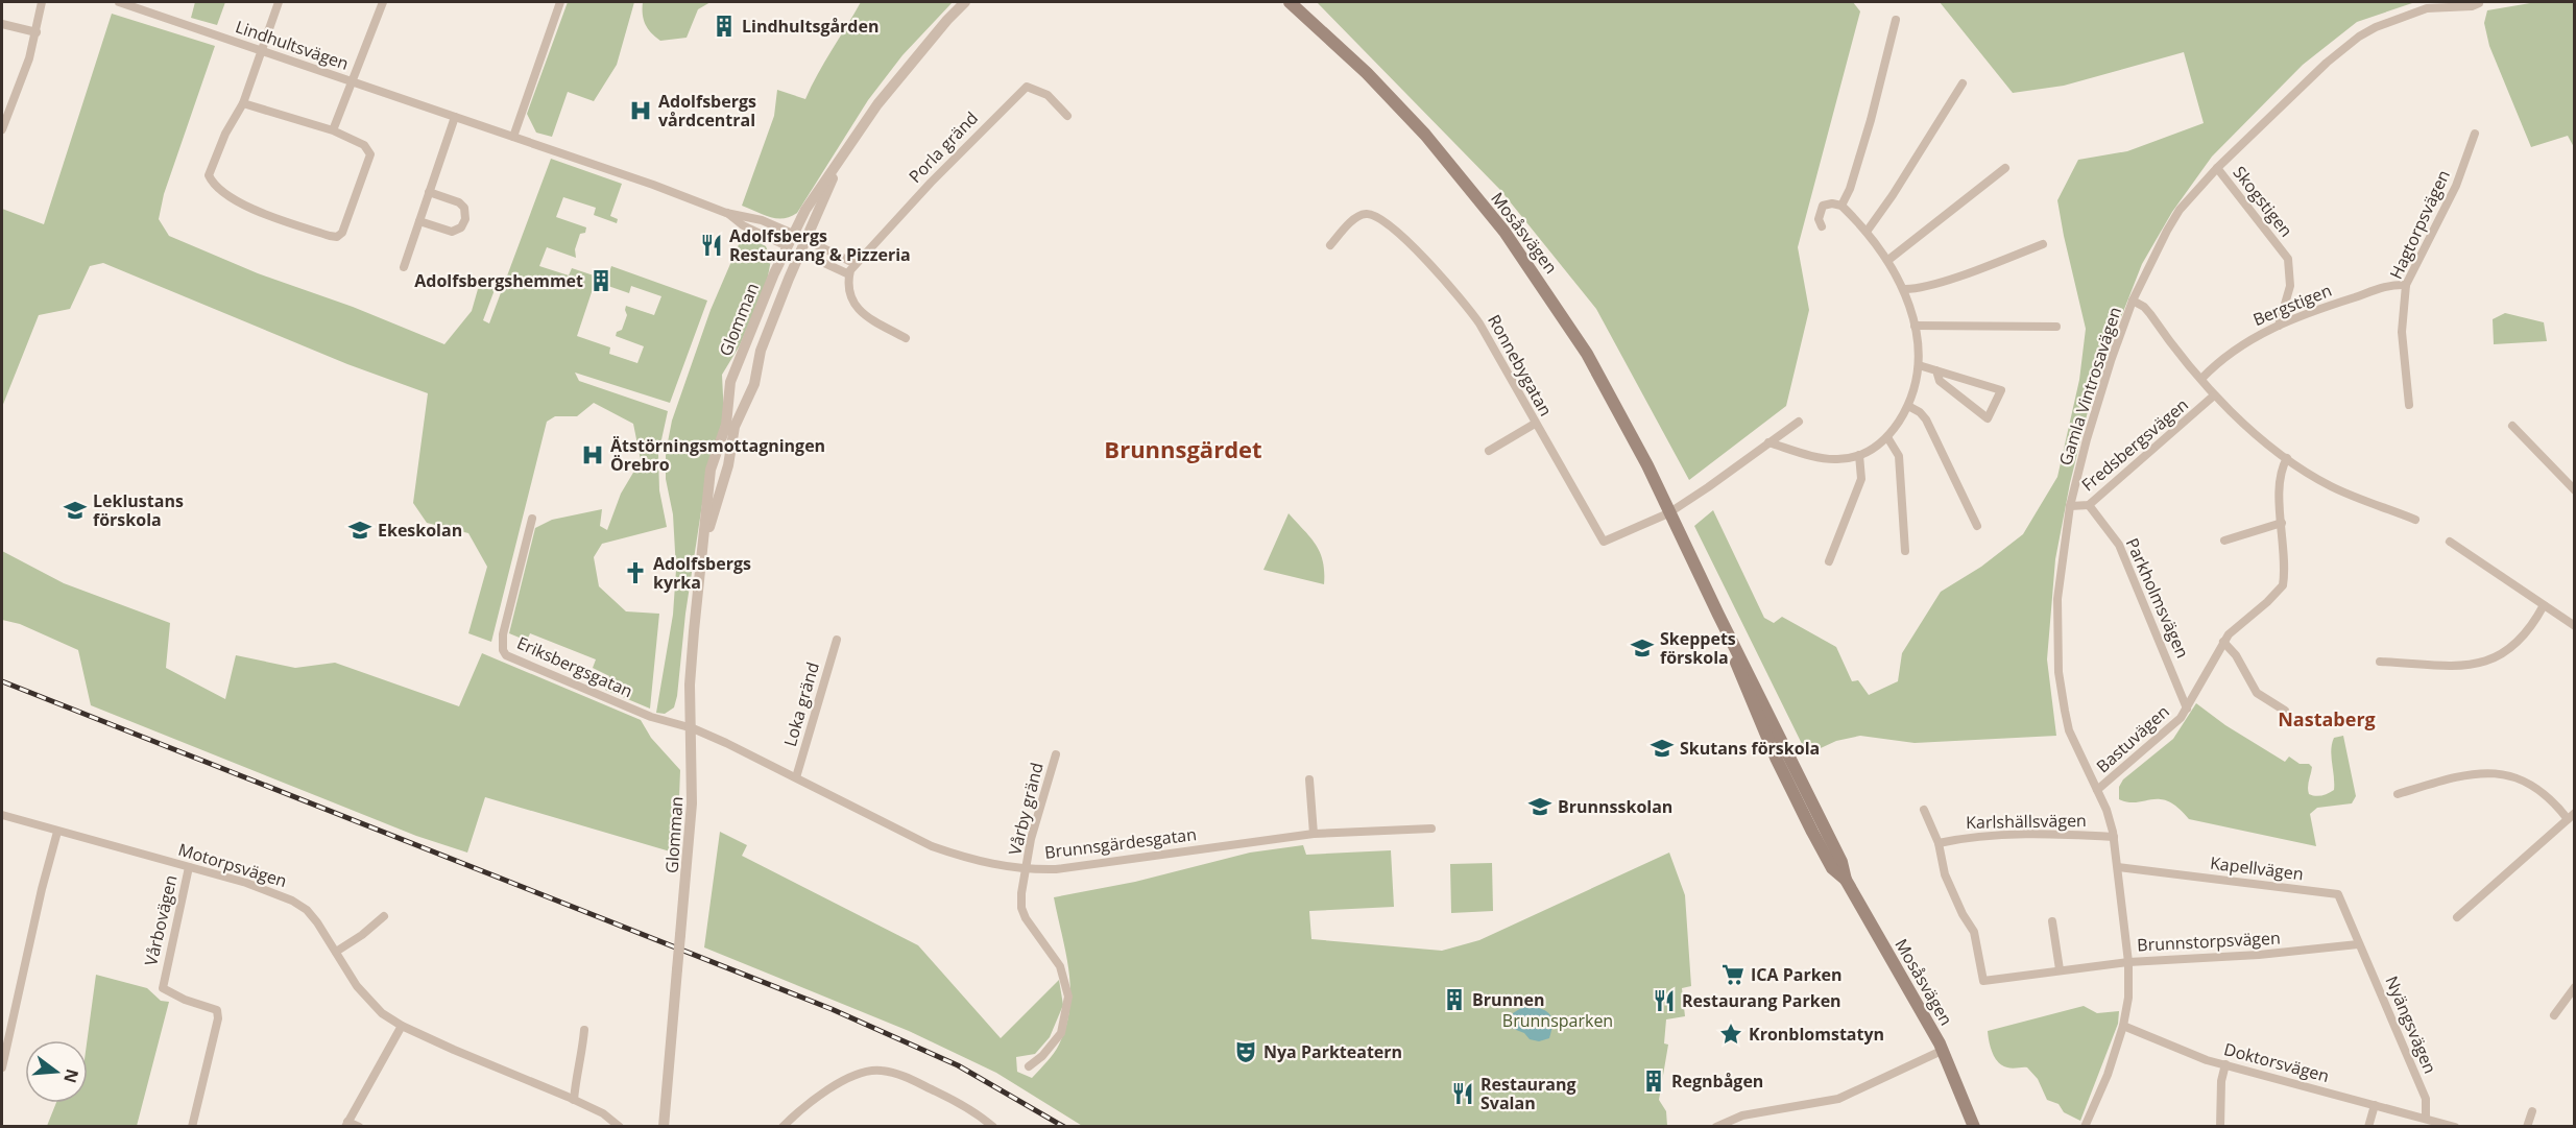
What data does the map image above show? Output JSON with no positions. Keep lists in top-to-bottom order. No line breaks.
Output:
{"streets":{"main road":["Mosåsvägen"],"street":["Lindhultsvägen","Porla gränd","Skogstigen","Hagtorpsvägen","Bergstigen","Glomman","Ronnebygatan","Gamla Vintrosavägen","Fredsbergsvägen","Parkholmsvägen","Eriksbergsgatan","Loka gränd","Bastuvägen","Vårby gränd","Karlshällsvägen","Brunnsgärdesgatan","Motorpsvägen","Kapellvägen","Vårbovägen","Brunnstorpsvägen","Nyängsvägen","Doktorsvägen"]},"crossings":[["Lindhultsvägen","Glomman"],["Skogstigen","Bergstigen"],["Skogstigen","Gamla Vintrosavägen"],["Hagtorpsvägen","Bergstigen"],["Mosåsvägen","Ronnebygatan"],["Glomman","Eriksbergsgatan"],["Glomman","Brunnsgärdesgatan"],["Gamla Vintrosavägen","Fredsbergsvägen"],["Gamla Vintrosavägen","Bastuvägen"],["Gamla Vintrosavägen","Karlshällsvägen"],["Gamla Vintrosavägen","Kapellvägen"],["Gamla Vintrosavägen","Brunnstorpsvägen"],["Gamla Vintrosavägen","Doktorsvägen"],["Fredsbergsvägen","Parkholmsvägen"],["Parkholmsvägen","Bastuvägen"],["Eriksbergsgatan","Brunnsgärdesgatan"],["Loka gränd","Brunnsgärdesgatan"],["Vårby gränd","Brunnsgärdesgatan"],["Karlshällsvägen","Brunnstorpsvägen"],["Motorpsvägen","Vårbovägen"],["Kapellvägen","Brunnstorpsvägen"],["Kapellvägen","Nyängsvägen"],["Brunnstorpsvägen","Nyängsvägen"],["Nyängsvägen","Doktorsvägen"]],"districts":["Brunnsgärdet","Nastaberg"],"parks":["Brunnsparken"],"places":{"building":["Lindhultsgården","Adolfsbergshemmet","Brunnen","Regnbågen"],"hospital":["Adolfsbergs vårdcentral","Ätstörningsmottagningen Örebro"],"restaurant":["Adolfsbergs Restaurang & Pizzeria","Restaurang Parken","Restaurang Svalan"],"school or university":["Leklustans förskola","Ekeskolan","Skeppets förskola","Skutans förskola","Brunnsskolan"],"church":["Adolfsbergs kyrka"],"supermarket":["ICA Parken"],"place":["Kronblomstatyn"],"theatre":["Nya Parkteatern"]},"north":"right"}
